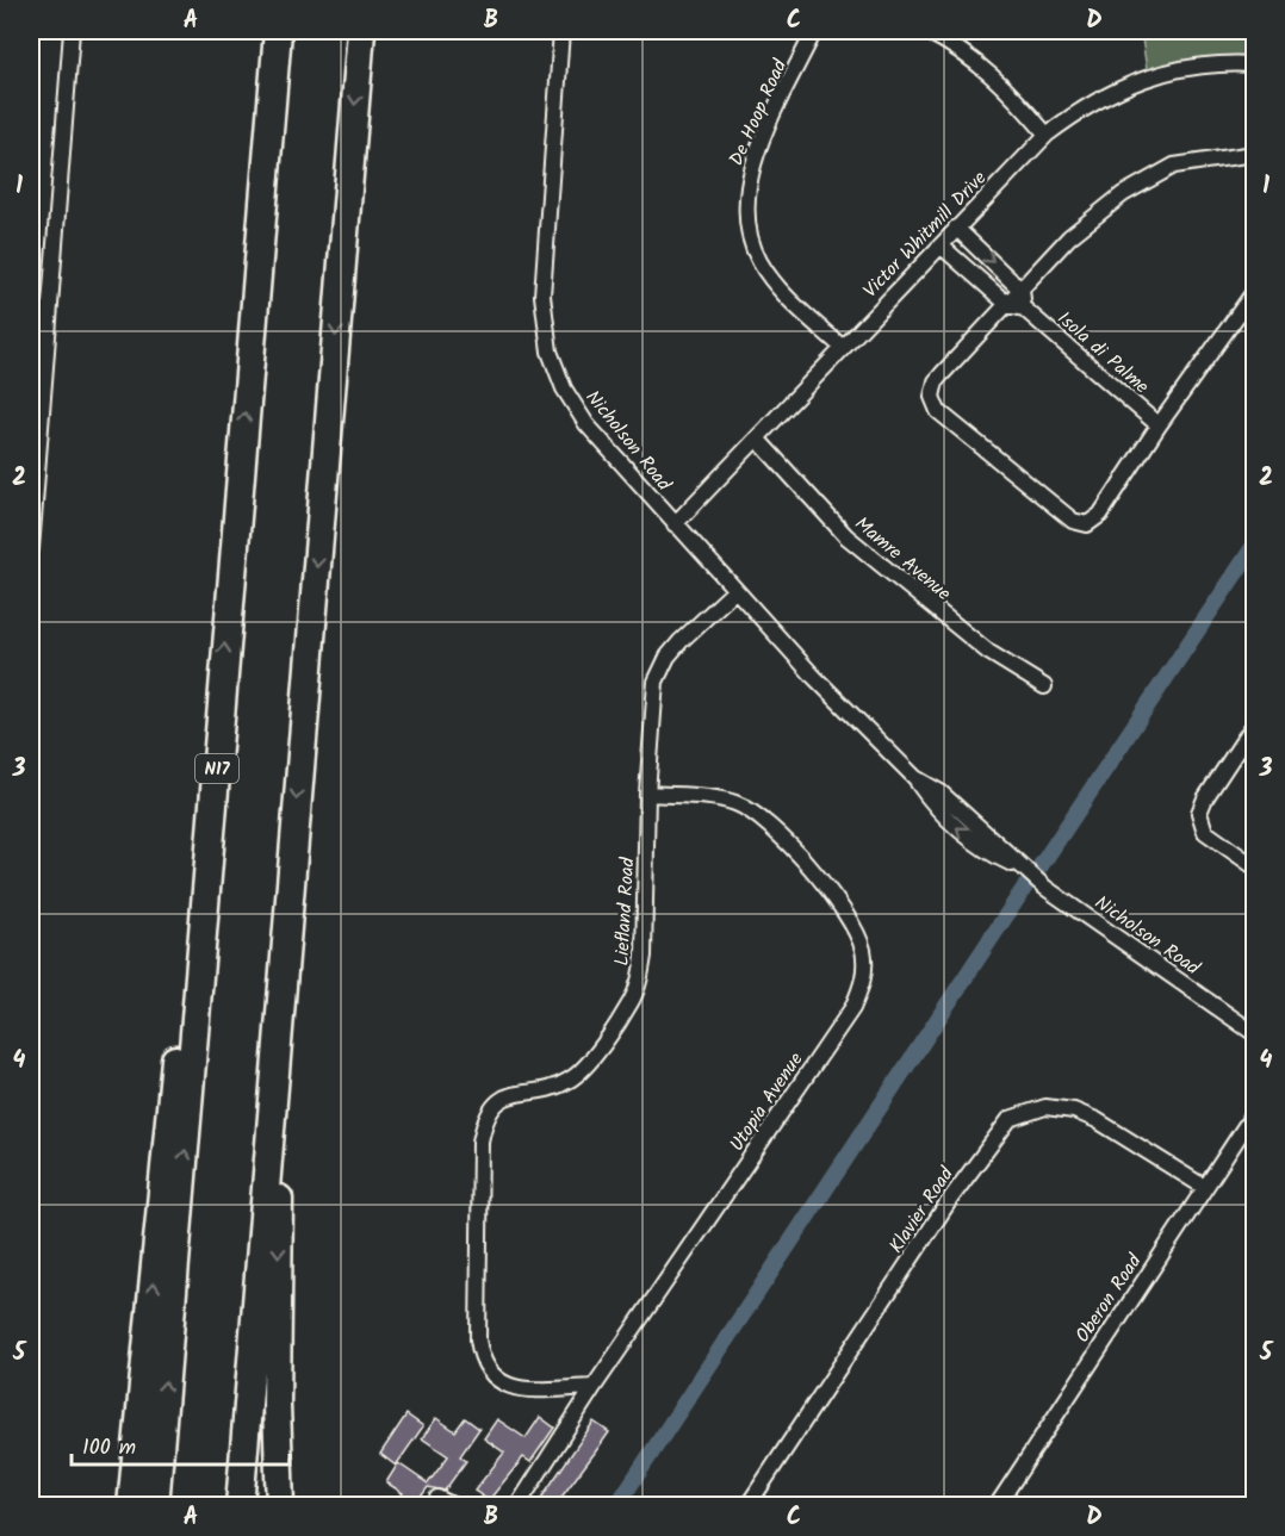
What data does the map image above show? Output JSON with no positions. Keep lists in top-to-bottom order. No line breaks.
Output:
{"streets":{"highway":["N17"],"street":["De Hoop Road","Victor Whitmill Drive","Isola di Palme","Nicholson Road","Mamre Avenue","Liefland Road","Utopia Avenue","Klavier Road","Oberon Road"]},"crossings":[["De Hoop Road","Victor Whitmill Drive"],["Victor Whitmill Drive","Isola di Palme"],["Victor Whitmill Drive","Nicholson Road"],["Victor Whitmill Drive","Mamre Avenue"],["Nicholson Road","Liefland Road"],["Liefland Road","Utopia Avenue"],["Klavier Road","Oberon Road"]],"scale_bar":"100 m","grid":{"columns":["A","B","C","D"],"rows":["1","2","3","4","5"]}}
